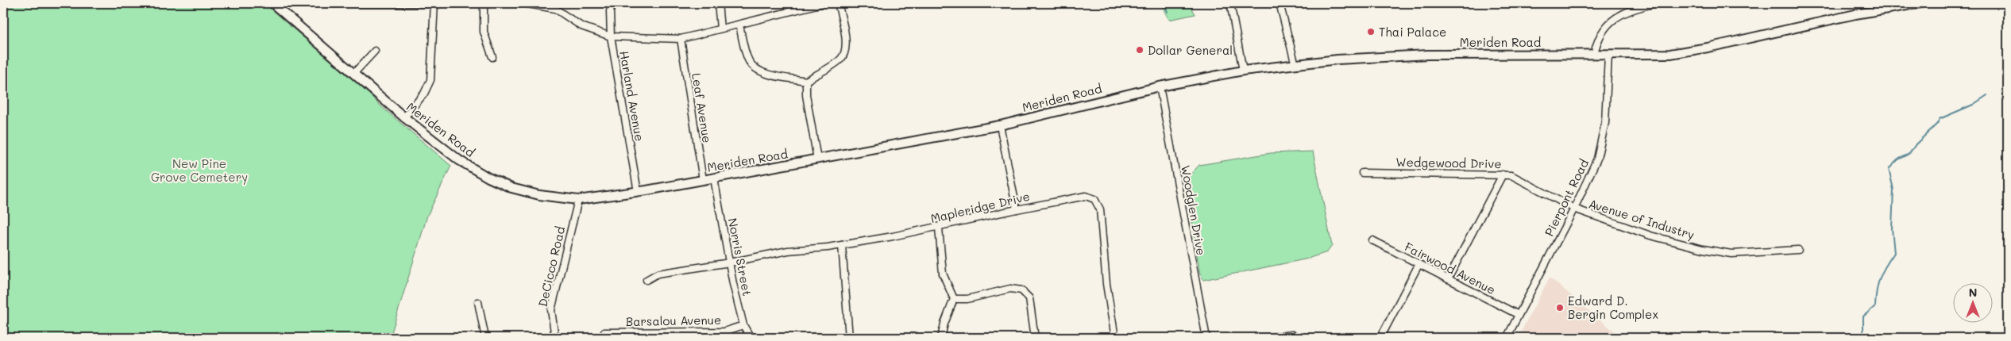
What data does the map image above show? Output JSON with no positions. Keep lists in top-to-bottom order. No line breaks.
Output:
{"streets":{"main road":["Meriden Road"],"street":["Harland Avenue","Leaf Avenue","Wedgewood Drive","Pierpont Road","Mapleridge Drive","Woodglen Drive","Avenue of Industry","Norris Street","DeCicco Road","Fairwood Avenue","Barsalou Avenue"]},"crossings":[["Meriden Road","Harland Avenue"],["Meriden Road","Leaf Avenue"],["Meriden Road","Pierpont Road"],["Meriden Road","Woodglen Drive"],["Meriden Road","Norris Street"],["Meriden Road","DeCicco Road"],["Wedgewood Drive","Pierpont Road"],["Wedgewood Drive","Avenue of Industry"],["Pierpont Road","Avenue of Industry"],["Pierpont Road","Fairwood Avenue"],["Mapleridge Drive","Norris Street"],["Norris Street","Barsalou Avenue"]],"parks":["New Pine Grove Cemetery"],"places":["Thai Palace","Dollar General","Edward D. Bergin Complex"],"north":"top"}
